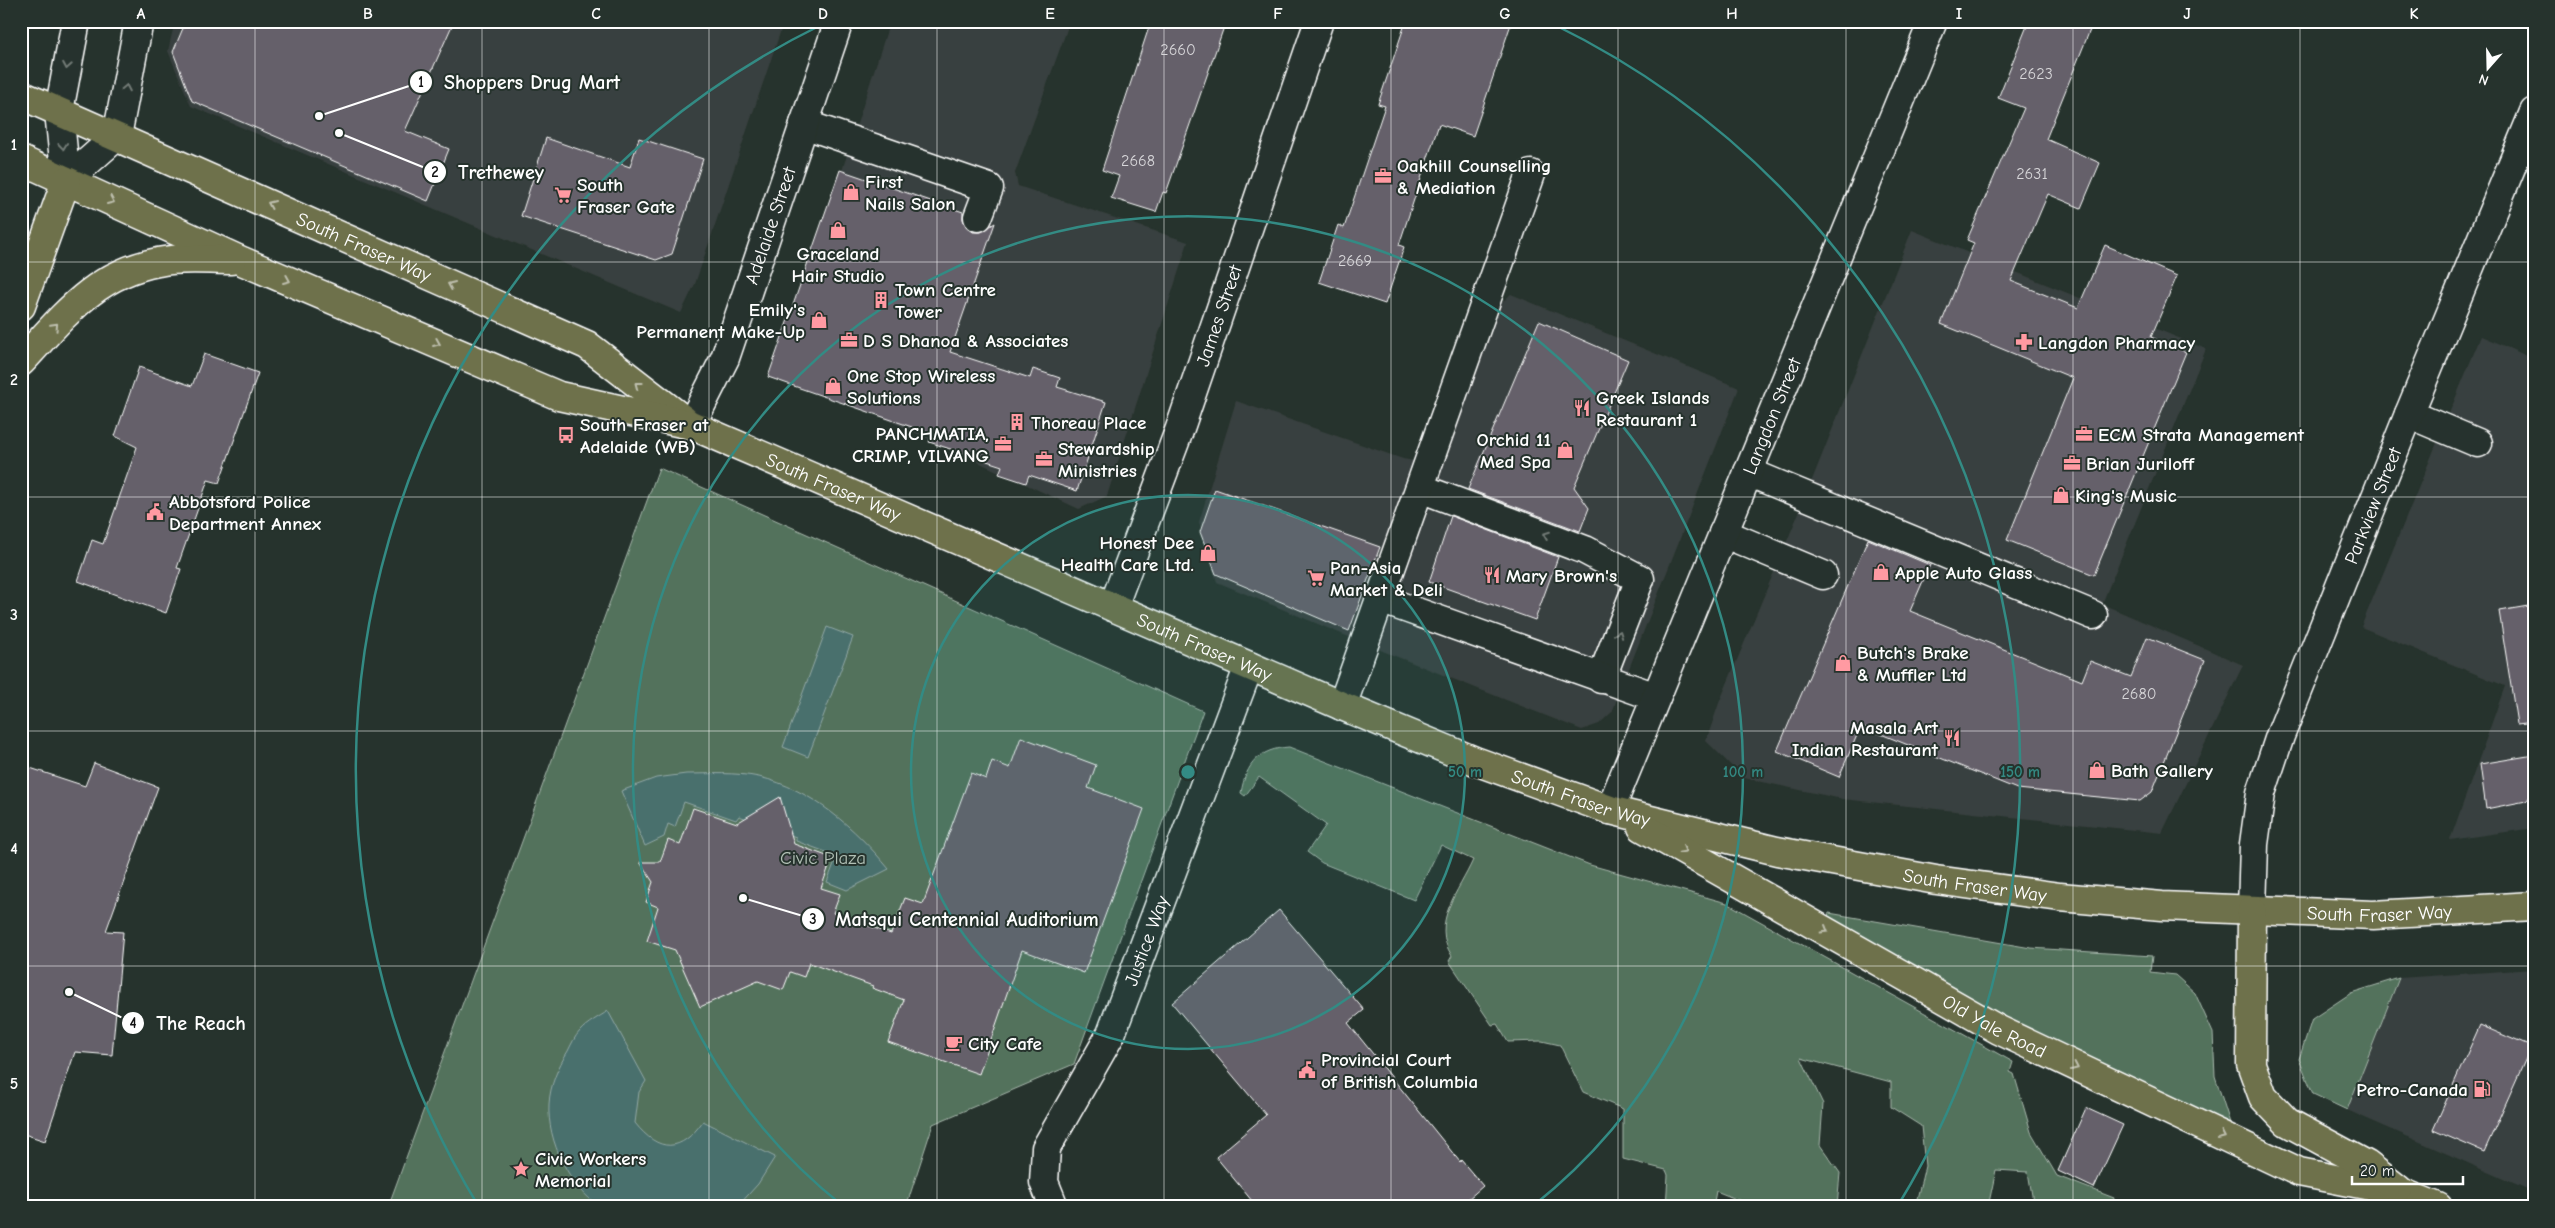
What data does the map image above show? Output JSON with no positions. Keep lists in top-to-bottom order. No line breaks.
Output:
{"streets":{"main road":["South Fraser Way","Old Yale Road"],"street":["Adelaide Street","James Street","Langdon Street","Parkview Street","Justice Way"]},"crossings":[["Adelaide Street","South Fraser Way"],["South Fraser Way","James Street"],["South Fraser Way","Langdon Street"],["South Fraser Way","Parkview Street"],["South Fraser Way","Justice Way"],["South Fraser Way","Old Yale Road"],["Langdon Street","Old Yale Road"],["Parkview Street","Old Yale Road"]],"one_way":["Old Yale Road"],"parks":["Civic Plaza"],"places":{"other":["Shoppers Drug Mart","Trethewey","Matsqui Centennial Auditorium","The Reach"],"office":["Oakhill Counselling & Mediation","D S Dhanoa & Associates","ECM Strata Management","PANCHMATIA, CRIMP, VILVANG","Stewardship Ministries","Brian Juriloff"],"shop":["First Nails Salon","Graceland Hair Studio","Emily's Permanent Make-Up","One Stop Wireless Solutions","Orchid 11 Med Spa","King's Music","Honest Dee Health Care Ltd.","Apple Auto Glass","Butch's Brake & Muffler Ltd","Bath Gallery"],"supermarket":["South Fraser Gate","Pan-Asia Market & Deli"],"building":["Town Centre Tower","Thoreau Place"],"pharmacy":["Langdon Pharmacy"],"restaurant":["Greek Islands Restaurant 1","Mary Brown's","Masala Art Indian Restaurant"],"bus stop":["South Fraser at Adelaide (WB)"],"public building":["Abbotsford Police Department Annex","Provincial Court of British Columbia"],"cafe":["City Cafe"],"fuel station":["Petro-Canada"],"place":["Civic Workers Memorial"]},"house_numbers":["2660","2623","2668","2631","2669","2680"],"scale_bar":"20 m","north":"bottom","grid":{"columns":["A","B","C","D","E","F","G","H","I","J","K"],"rows":["1","2","3","4","5"]},"rings":["50 m","100 m","150 m"]}
